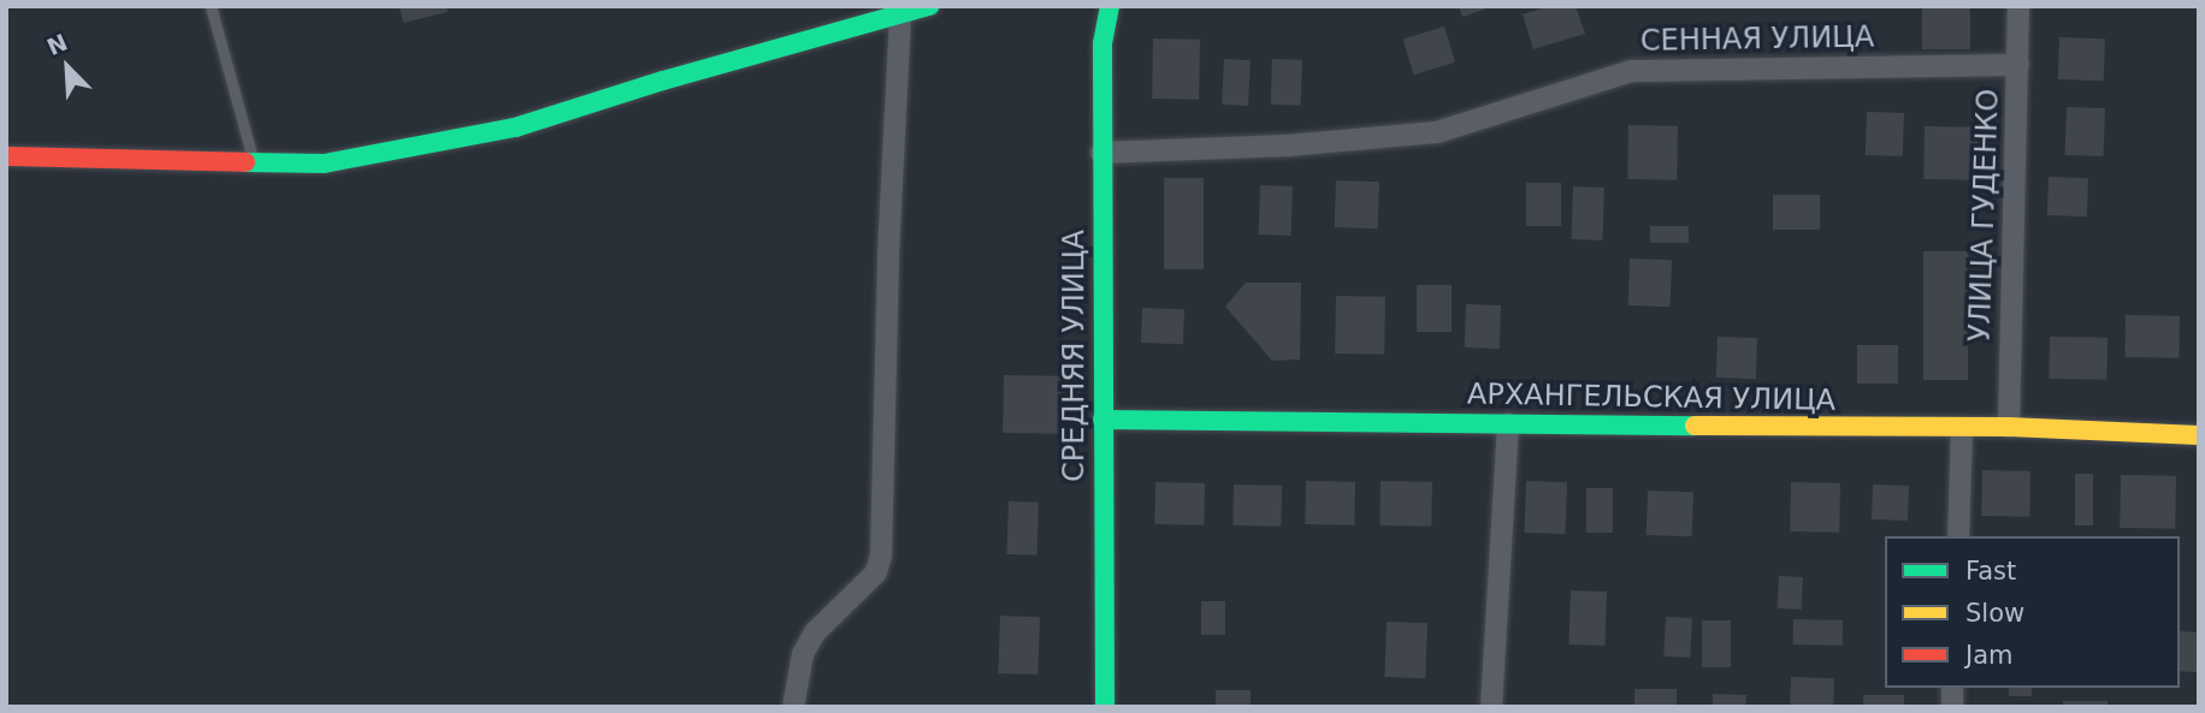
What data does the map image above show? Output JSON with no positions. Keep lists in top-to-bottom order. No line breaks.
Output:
{"streets":{"street":["СЕННАЯ УЛИЦА","УЛИЦА ГУДЕНКО","СРЕДНЯЯ УЛИЦА","АРХАНГЕЛЬСКАЯ УЛИЦА"]},"crossings":[["СЕННАЯ УЛИЦА","УЛИЦА ГУДЕНКО"],["СЕННАЯ УЛИЦА","СРЕДНЯЯ УЛИЦА"],["УЛИЦА ГУДЕНКО","АРХАНГЕЛЬСКАЯ УЛИЦА"],["СРЕДНЯЯ УЛИЦА","АРХАНГЕЛЬСКАЯ УЛИЦА"]],"legend":["Fast","Slow","Jam"],"north":"top left"}
